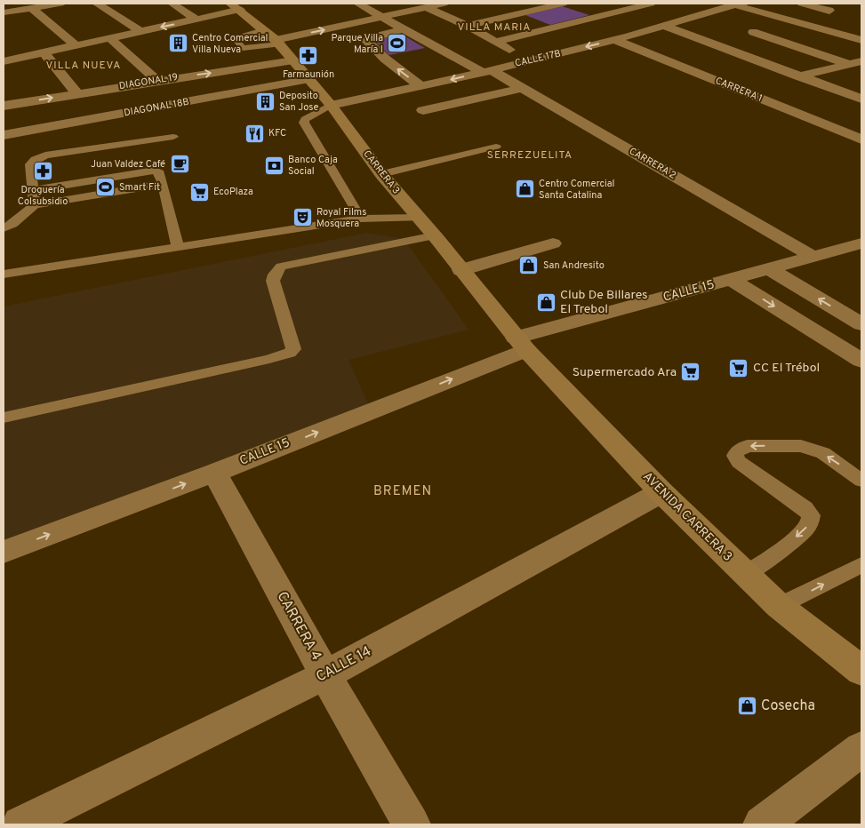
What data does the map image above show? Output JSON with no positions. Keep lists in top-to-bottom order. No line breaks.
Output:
{"streets":{"main road":["CARRERA 3","AVENIDA CARRERA 3"],"street":["CALLE 17B","DIAGONAL 19","CARRERA 1","DIAGONAL 18B","CARRERA 2","CALLE 15","CARRERA 4","CALLE 14"]},"crossings":[["CALLE 17B","CARRERA 1"],["CALLE 17B","CARRERA 2"],["CALLE 17B","CARRERA 3"],["DIAGONAL 19","CARRERA 3"],["DIAGONAL 18B","CARRERA 3"],["CARRERA 2","CALLE 15"],["CARRERA 3","CALLE 15"],["CARRERA 3","AVENIDA CARRERA 3"],["CALLE 15","AVENIDA CARRERA 3"],["CALLE 15","CARRERA 4"],["AVENIDA CARRERA 3","CALLE 14"],["CARRERA 4","CALLE 14"]],"one_way":["CALLE 15"],"districts":["VILLA MARIA","VILLA NUEVA","SERREZUELITA","BREMEN"],"places":{"building":["Centro Comercial Villa Nueva","Deposito San Jose"],"sports":["Parque Villa María I","Smart Fit"],"pharmacy":["Farmaunión","Droguería Colsubsidio"],"restaurant":["KFC"],"cafe":["Juan Valdez Café"],"bank":["Banco Caja Social"],"shop":["Centro Comercial Santa Catalina","San Andresito","Club De Billares El Trebol","Cosecha"],"supermarket":["EcoPlaza","CC El Trébol","Supermercado Ara"],"theatre":["Royal Films Mosquera"]}}
